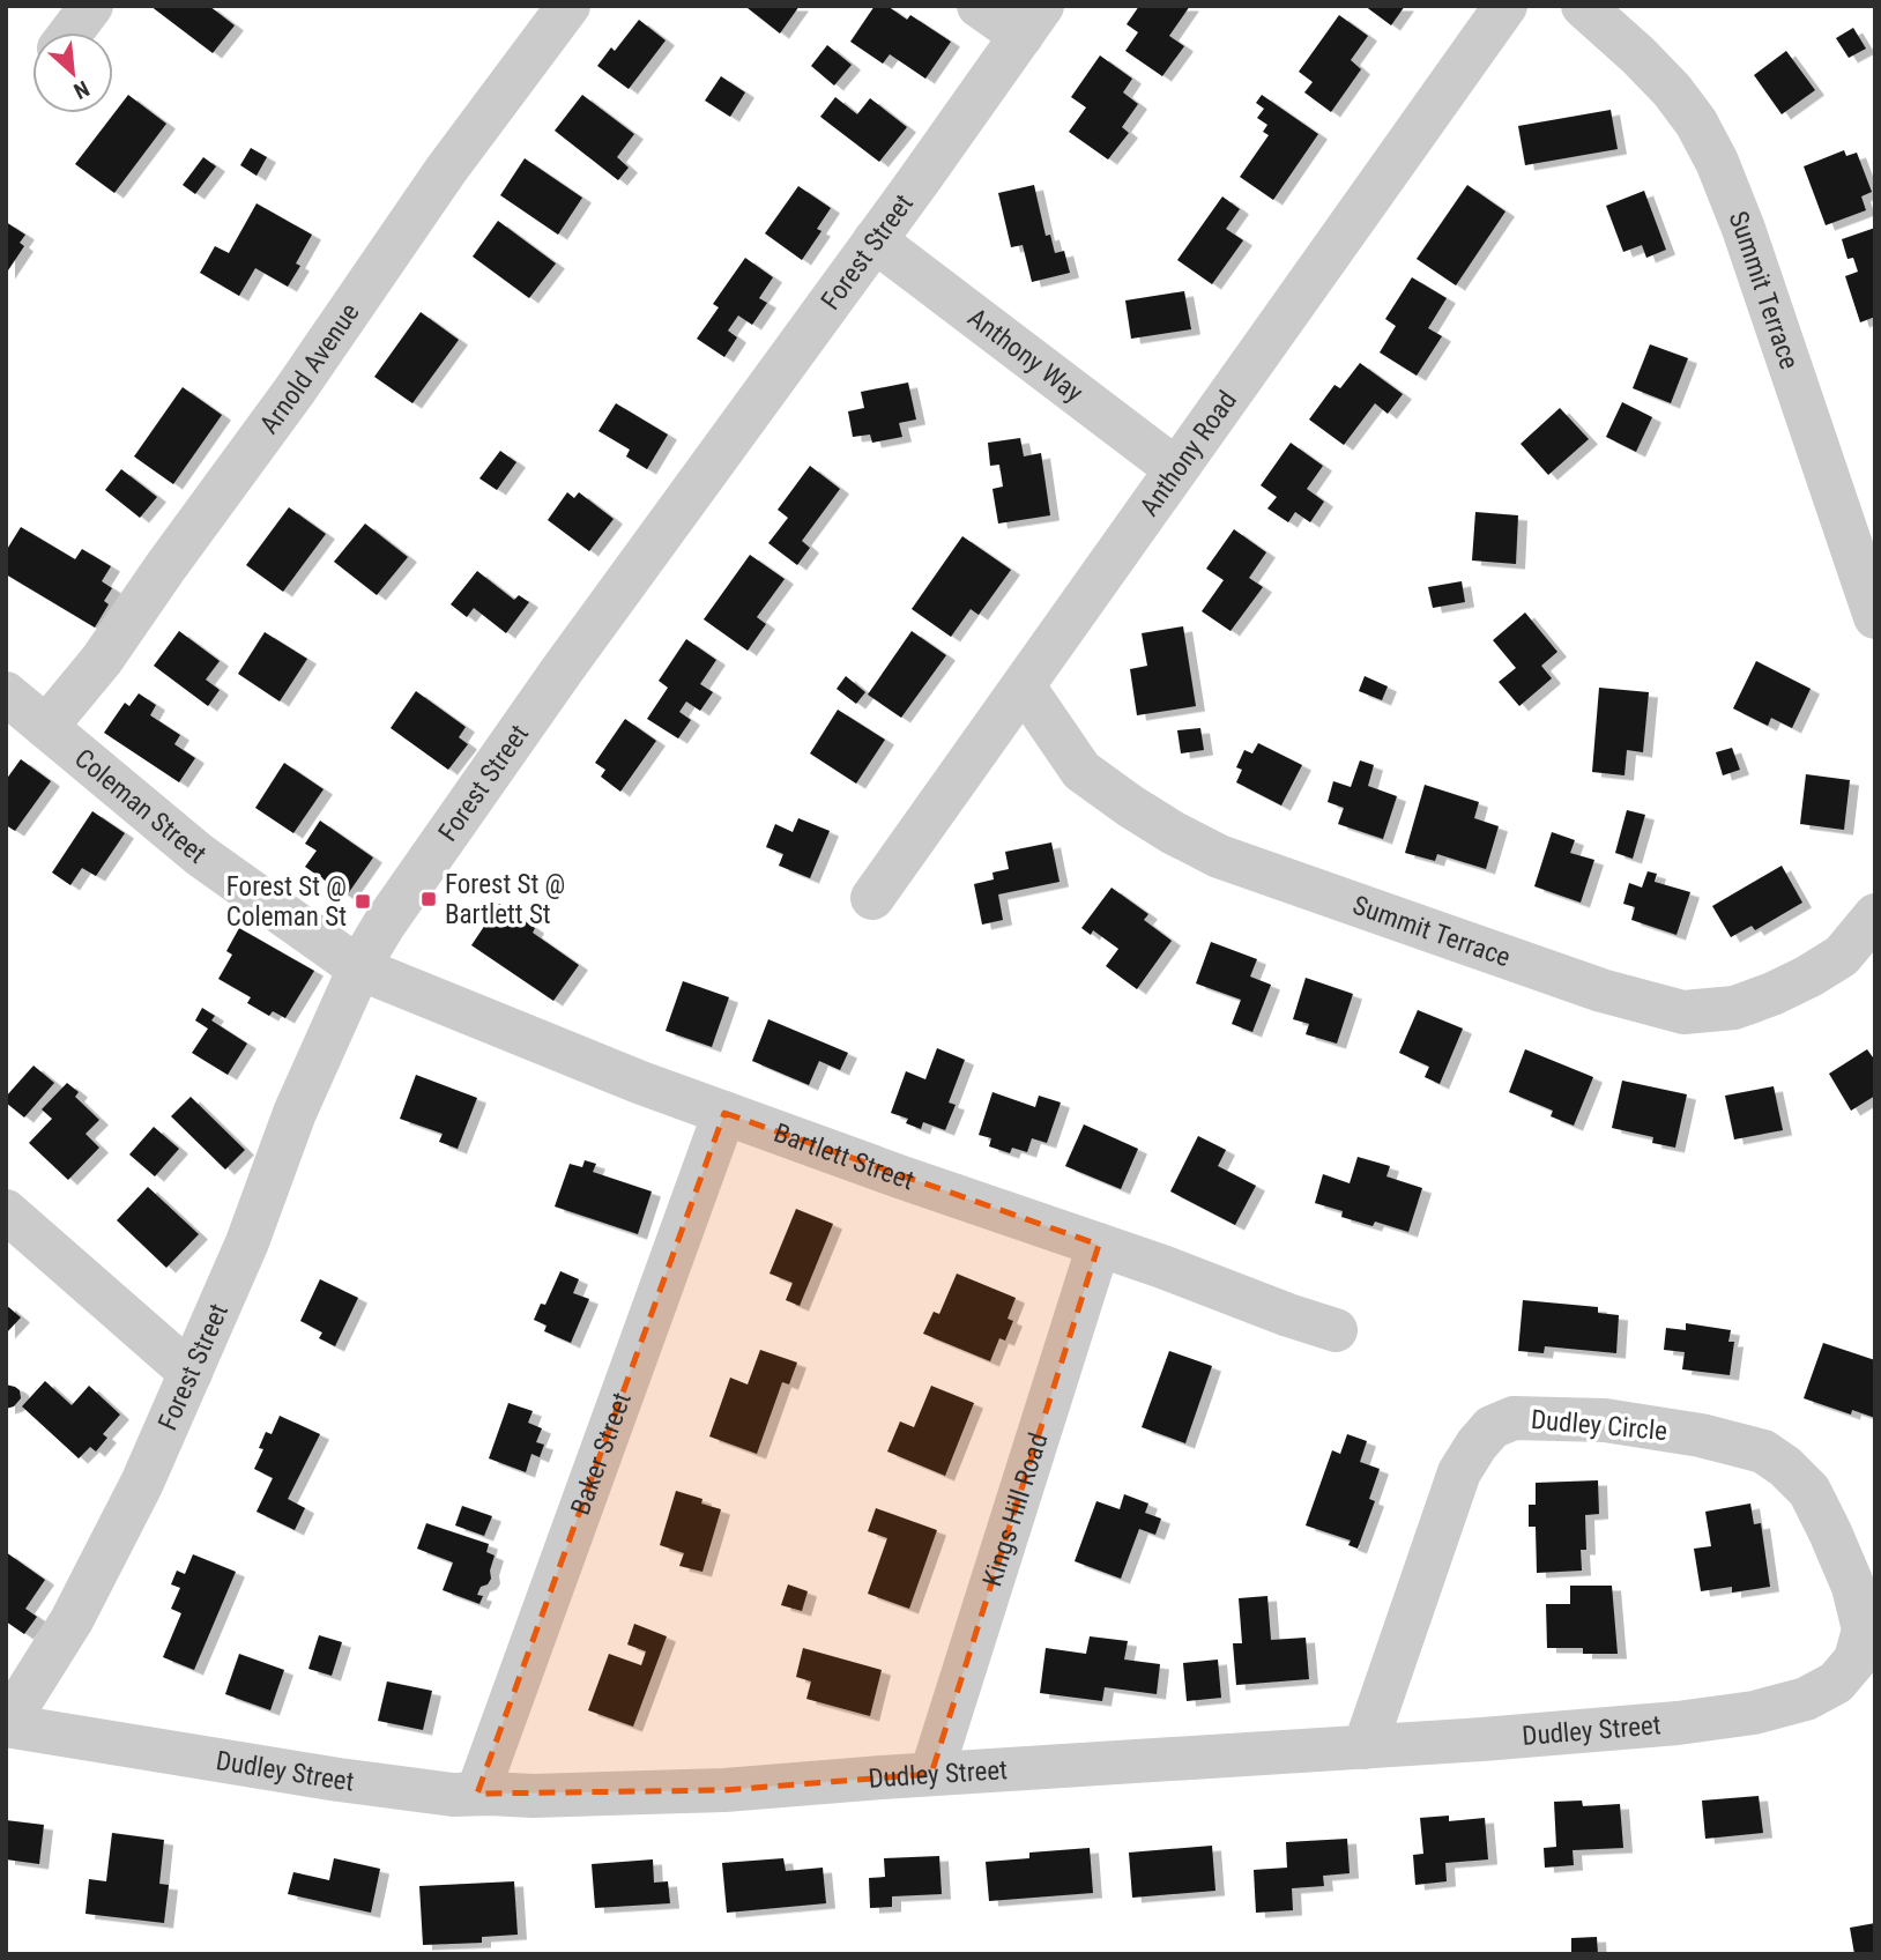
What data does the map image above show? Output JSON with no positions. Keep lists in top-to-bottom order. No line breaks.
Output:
{"streets":{"street":["Forest Street","Summit Terrace","Anthony Way","Arnold Avenue","Anthony Road","Coleman Street","Bartlett Street","Dudley Circle","Baker Street","Kings Hill Road","Dudley Street"]},"crossings":[["Forest Street","Anthony Way"],["Forest Street","Coleman Street"],["Forest Street","Bartlett Street"],["Summit Terrace","Anthony Road"],["Anthony Way","Anthony Road"],["Arnold Avenue","Coleman Street"],["Coleman Street","Bartlett Street"],["Bartlett Street","Baker Street"],["Bartlett Street","Kings Hill Road"],["Dudley Circle","Dudley Street"],["Baker Street","Dudley Street"],["Kings Hill Road","Dudley Street"]],"places":{"transit":["Forest St @ Bartlett St","Forest St @ Coleman St"]},"north":"bottom right"}
